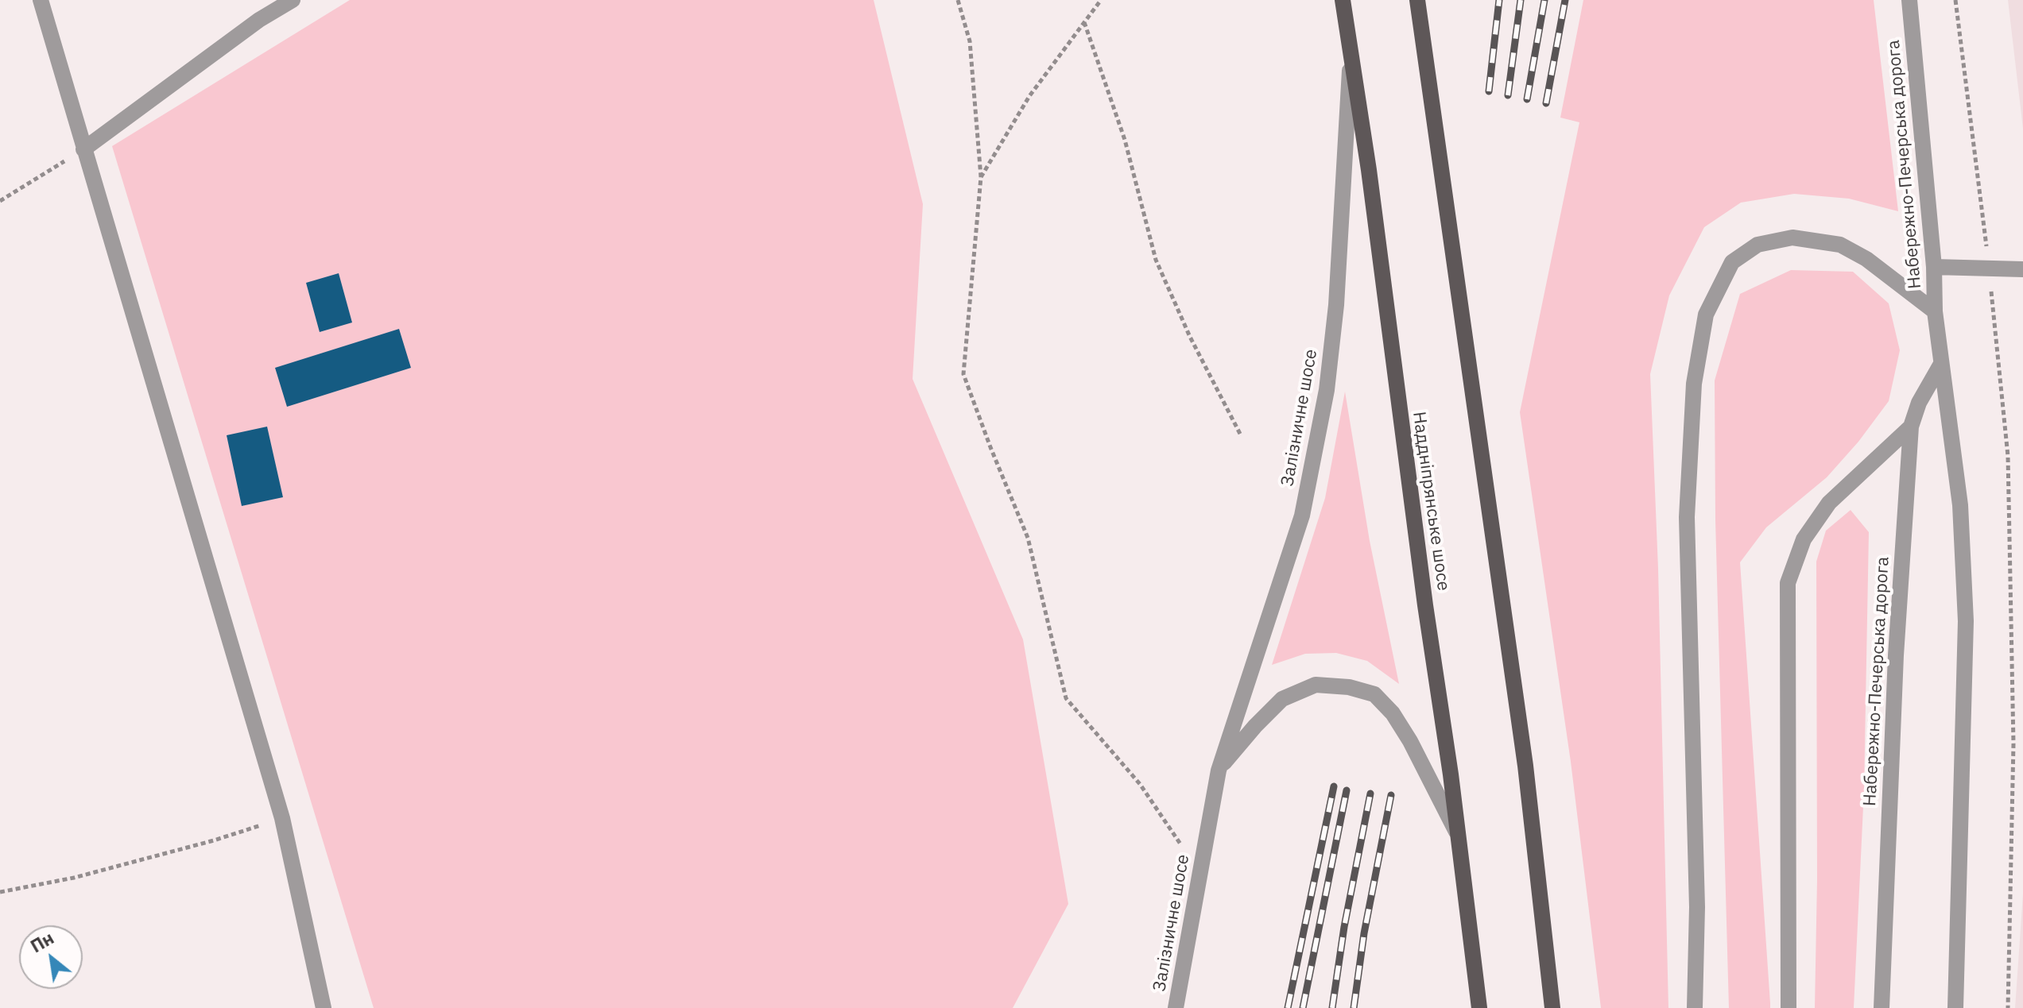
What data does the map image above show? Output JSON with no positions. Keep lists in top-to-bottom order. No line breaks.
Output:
{"streets":{"main road":["Наддніпрянське шосе"],"street":["Набережно-Печерська дорога","Залізничне шосе"]},"crossings":[["Залізничне шосе","Наддніпрянське шосе"]],"north":"top left"}
